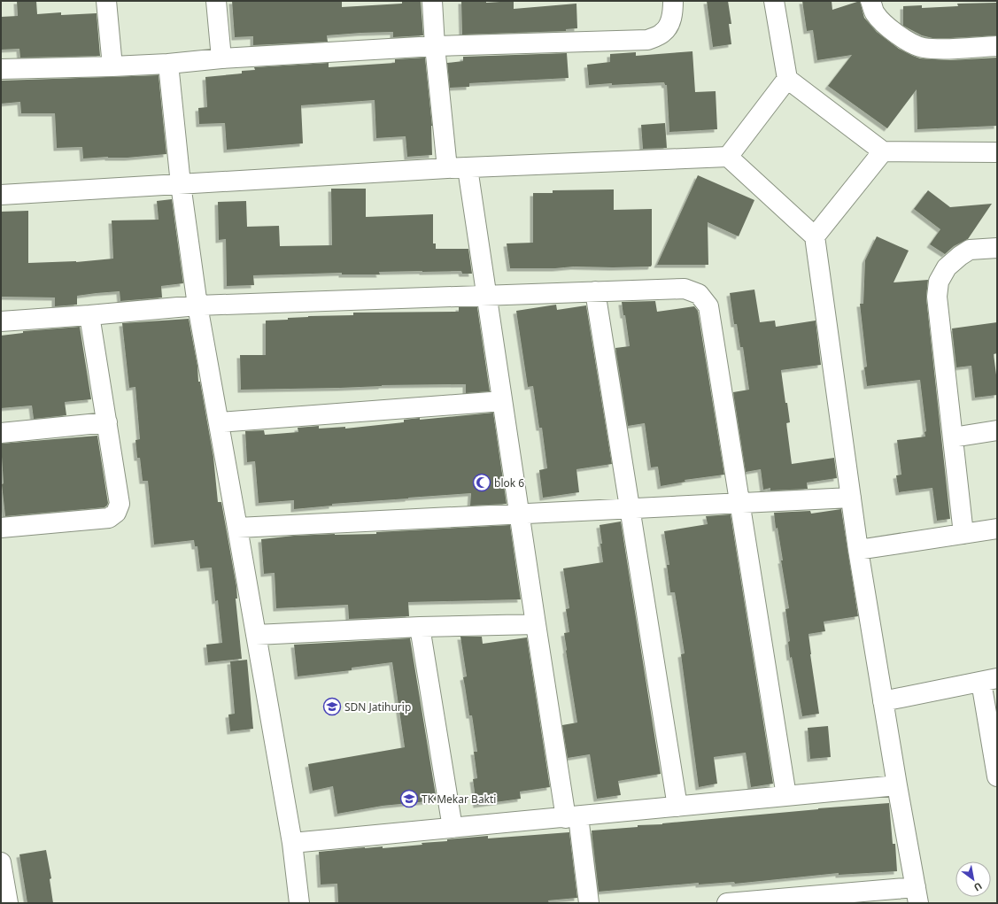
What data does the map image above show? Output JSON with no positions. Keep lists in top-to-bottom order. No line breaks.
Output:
{"places":{"mosque":["blok 6"],"school or university":["SDN Jatihurip","TK Mekar Bakti"]},"north":"bottom right"}
